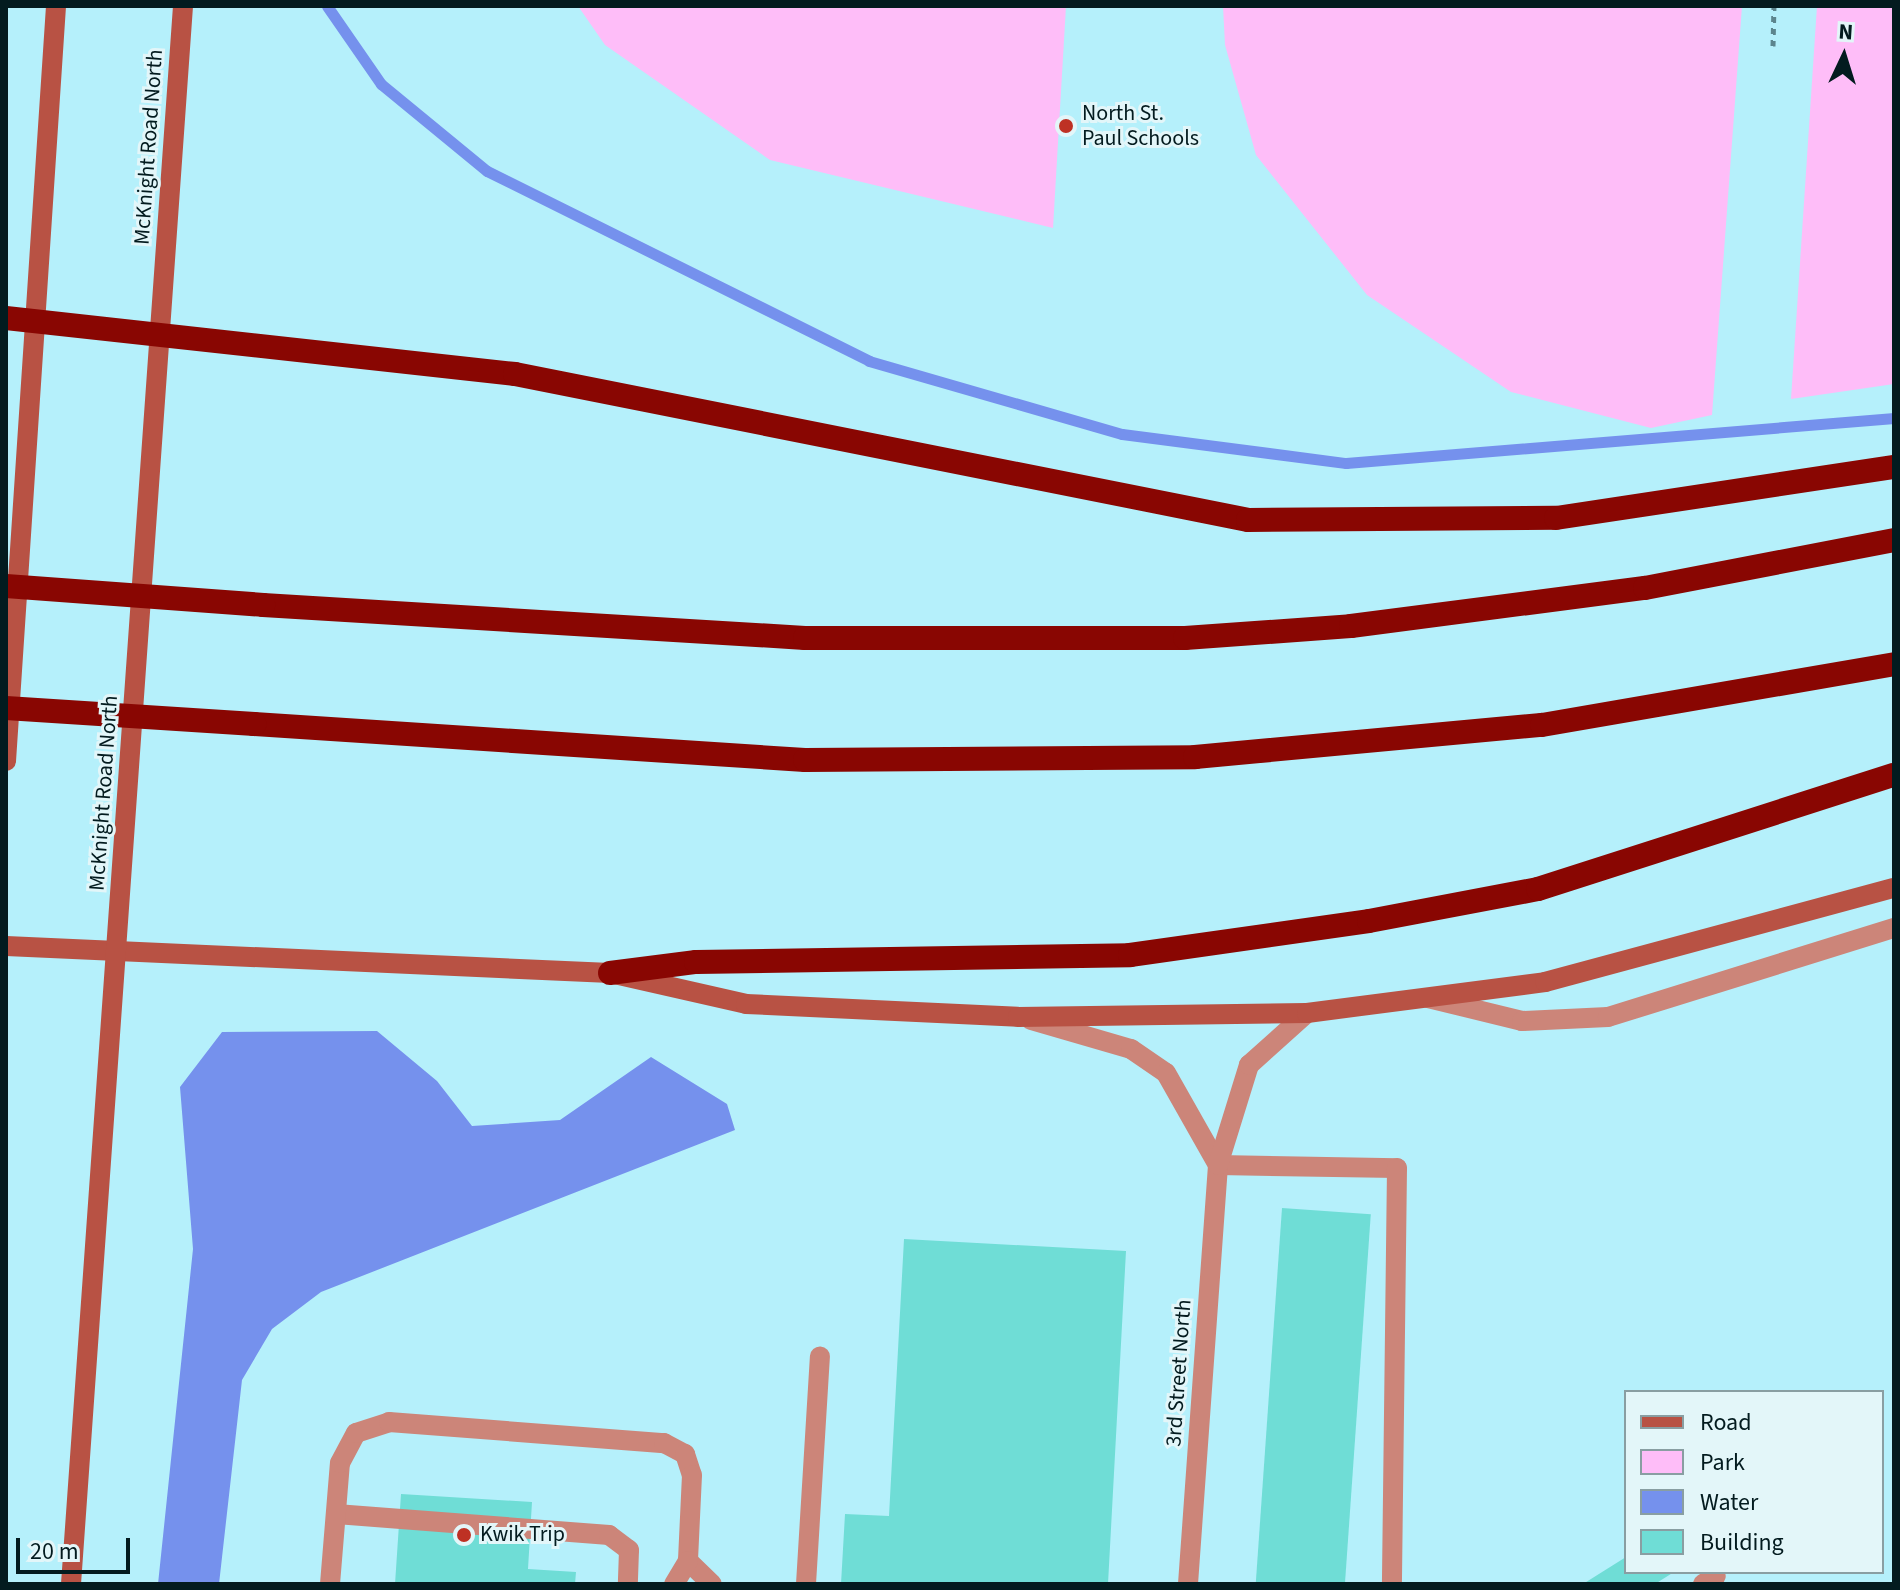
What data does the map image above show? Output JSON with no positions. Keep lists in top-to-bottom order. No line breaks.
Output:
{"streets":{"street":["McKnight Road North","3rd Street North"]},"places":["North St. Paul Schools","Kwik Trip"],"legend":["Road","Park","Water","Building"],"scale_bar":"20 m","north":"top"}
